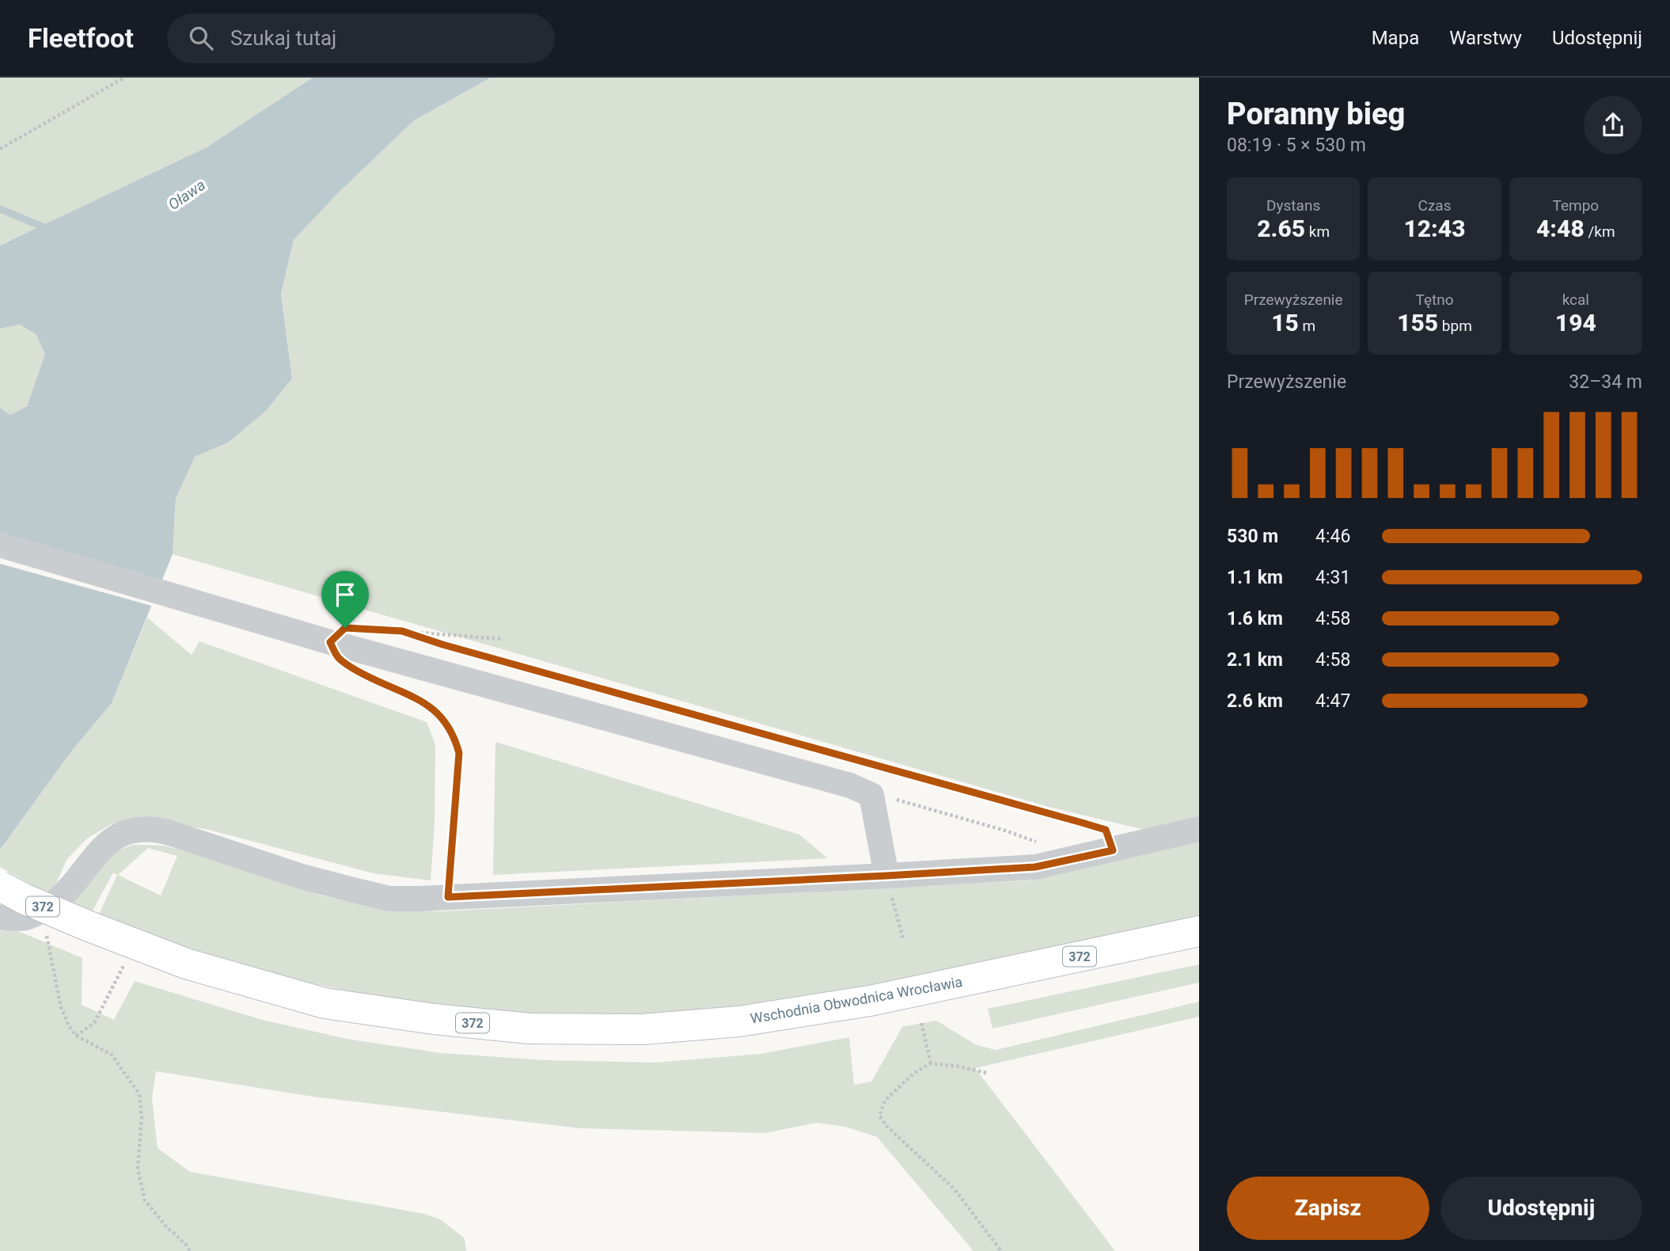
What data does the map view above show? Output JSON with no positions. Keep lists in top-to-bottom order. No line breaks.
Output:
{"streets":{"main road":["372","Wschodnia Obwodnica Wrocławia"]},"water":["Oława"],"page":{"header":"Fleetfoot","search":"Szukaj tutaj","nav":["Mapa","Warstwy","Udostępnij"],"heading":["Poranny bieg","08:19 · 5 × 530 m"],"stats":[["Dystans","2.65 km"],["Czas","12:43"],["Tempo","4:48 /km"],["Przewyższenie","15 m"],["Tętno","155 bpm"],["kcal","194"]],"chart":["Przewyższenie","32–34 m"],"list":[{"name":"530 m","note":"4:46"},{"name":"1.1 km","note":"4:31"},{"name":"1.6 km","note":"4:58"},{"name":"2.1 km","note":"4:58"},{"name":"2.6 km","note":"4:47"}],"buttons":["Zapisz","Udostępnij"]}}
